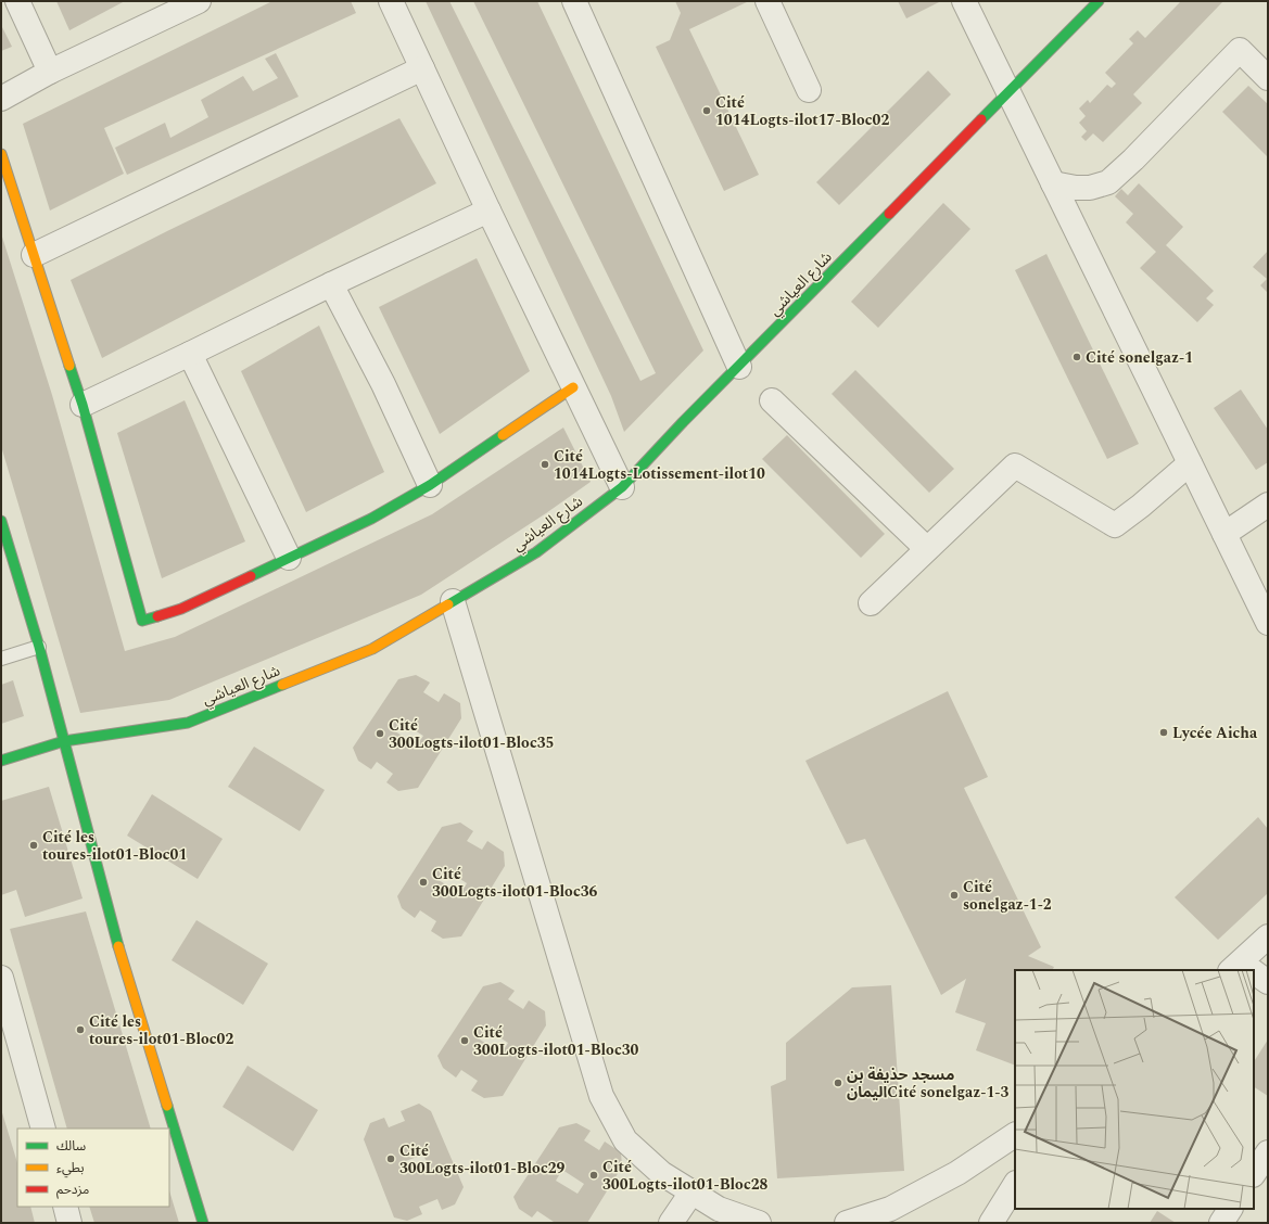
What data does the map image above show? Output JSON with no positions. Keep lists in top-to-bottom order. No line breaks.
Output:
{"streets":{"street":["شارع العياشي"]},"places":["Cité 1014Logts-ilot17-Bloc02","Cité sonelgaz-1","Cité 1014Logts-Lotissement-ilot10","Lycée Aicha","Cité 300Logts-ilot01-Bloc35","Cité les toures-ilot01-Bloc01","Cité 300Logts-ilot01-Bloc36","Cité sonelgaz-1-2","Cité les toures-ilot01-Bloc02","Cité 300Logts-ilot01-Bloc30","مسجد حذيفة بن اليمانCité sonelgaz-1-3","Cité 300Logts-ilot01-Bloc29","Cité 300Logts-ilot01-Bloc28"],"legend":["سالك","بطيء","مزدحم"]}
